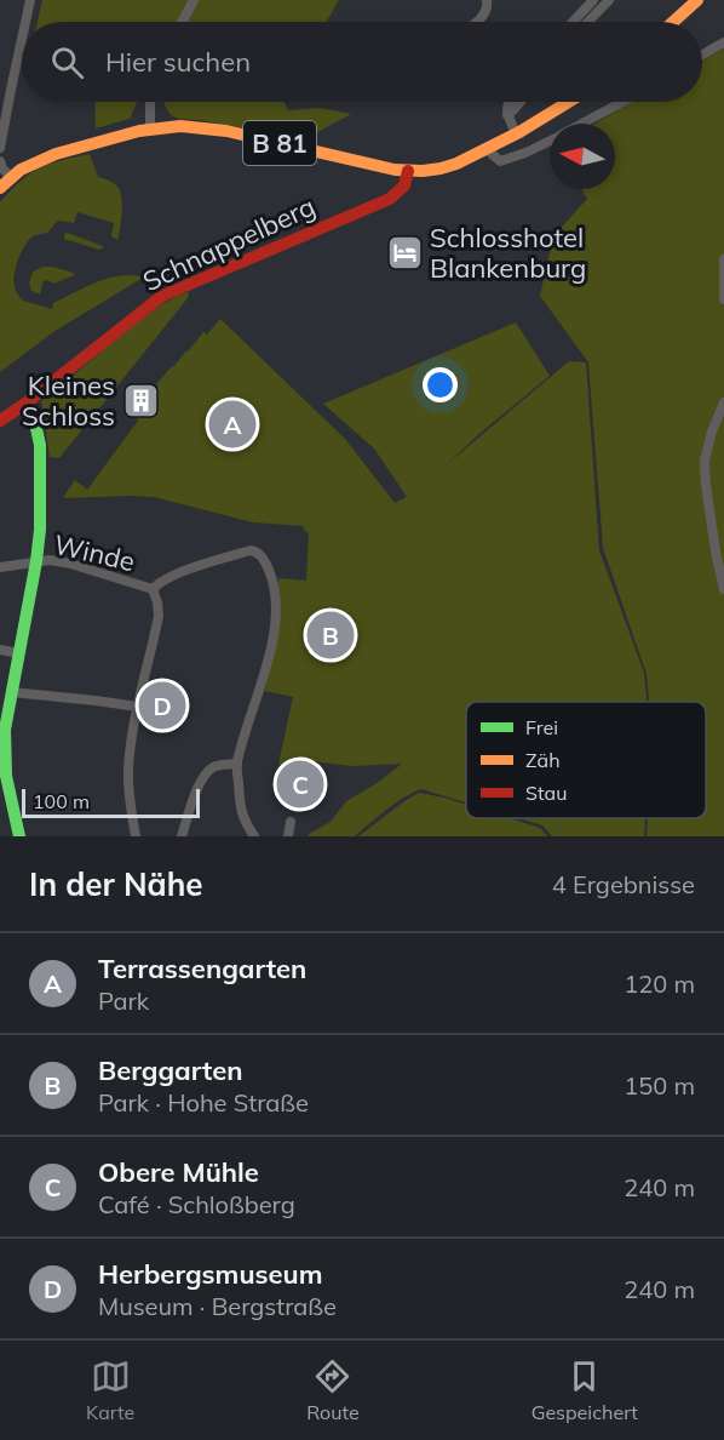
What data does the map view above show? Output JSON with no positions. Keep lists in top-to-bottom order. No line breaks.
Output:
{"streets":{"street":["B 81","Schnappelberg","Winde"]},"crossings":[["B 81","Schnappelberg"]],"places":{"hotel":["Schlosshotel Blankenburg"],"building":["Kleines Schloss"]},"legend":["Frei","Zäh","Stau"],"scale_bar":"100 m","north":"left","page":{"search":"Hier suchen","pins":["A","B","D","C"],"scale":"100 m","heading":["In der Nähe","4 Ergebnisse"],"list":[{"mark":"A","name":"Terrassengarten","note":"Park","value":"120 m"},{"mark":"B","name":"Berggarten","note":"Park · Hohe Straße","value":"150 m"},{"mark":"C","name":"Obere Mühle","note":"Café · Schloßberg","value":"240 m"},{"mark":"D","name":"Herbergsmuseum","note":"Museum · Bergstraße","value":"240 m"}],"nav":["Karte","Route","Gespeichert"]}}
